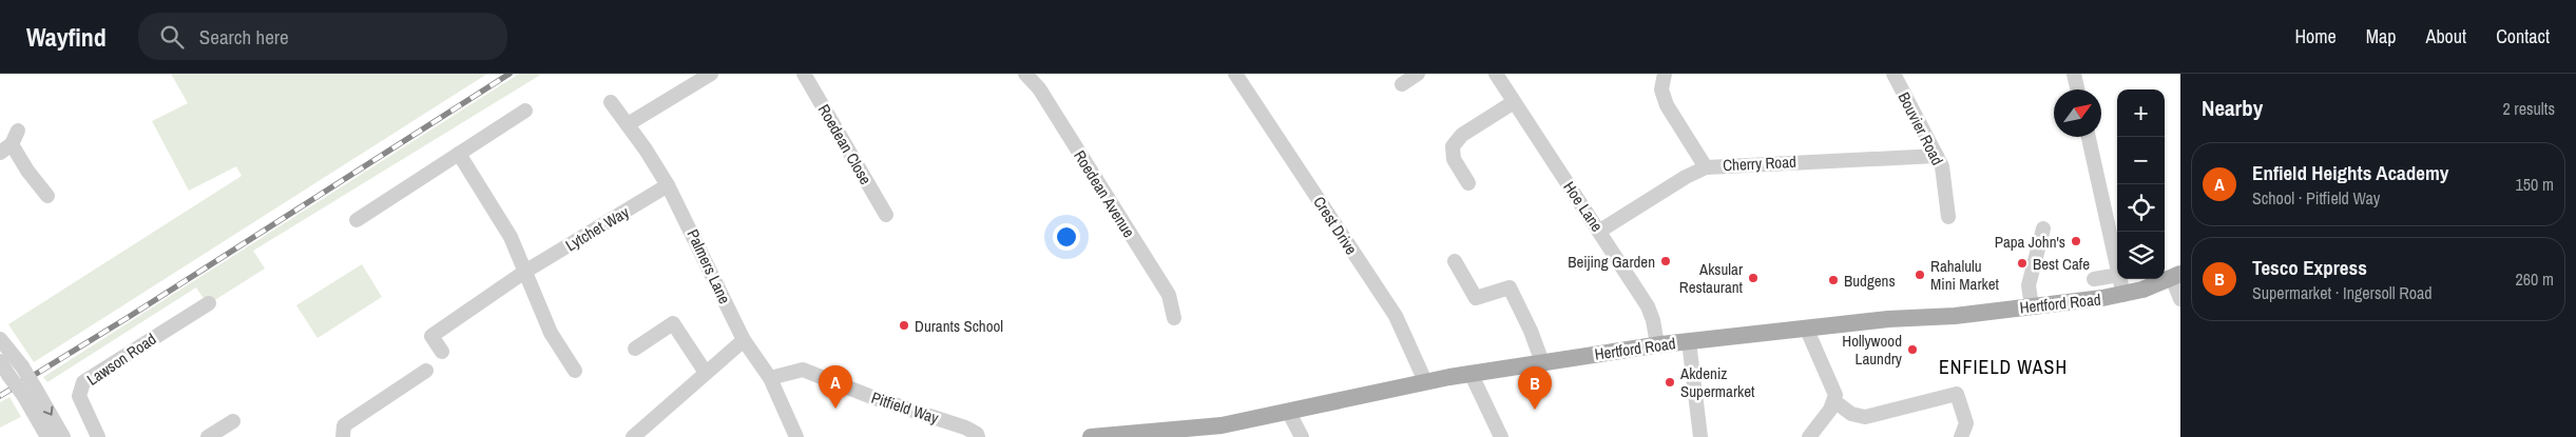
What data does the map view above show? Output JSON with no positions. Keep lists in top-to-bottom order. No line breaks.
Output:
{"streets":{"main road":["Hertford Road"],"street":["Bouvier Road","Roedean Close","Cherry Road","Roedean Avenue","Hoe Lane","Crest Drive","Lytchet Way","Palmers Lane","Lawson Road","Pitfield Way"]},"crossings":[["Bouvier Road","Cherry Road"],["Cherry Road","Hoe Lane"],["Hoe Lane","Hertford Road"],["Crest Drive","Hertford Road"],["Lytchet Way","Palmers Lane"],["Palmers Lane","Pitfield Way"]],"districts":["ENFIELD WASH"],"places":["Papa John's","Beijing Garden","Best Cafe","Rahalulu Mini Market","Aksular Restaurant","Budgens","Durants School","Hollywood Laundry","Akdeniz Supermarket"],"north":"top right","page":{"header":"Wayfind","search":"Search here","nav":["Home","Map","About","Contact"],"heading":["Nearby","2 results"],"map_buttons":["+","−"],"list":[{"mark":"A","name":"Enfield Heights Academy","note":"School · Pitfield Way","value":"150 m"},{"mark":"B","name":"Tesco Express","note":"Supermarket · Ingersoll Road","value":"260 m"}],"pins":["A","B"]}}
